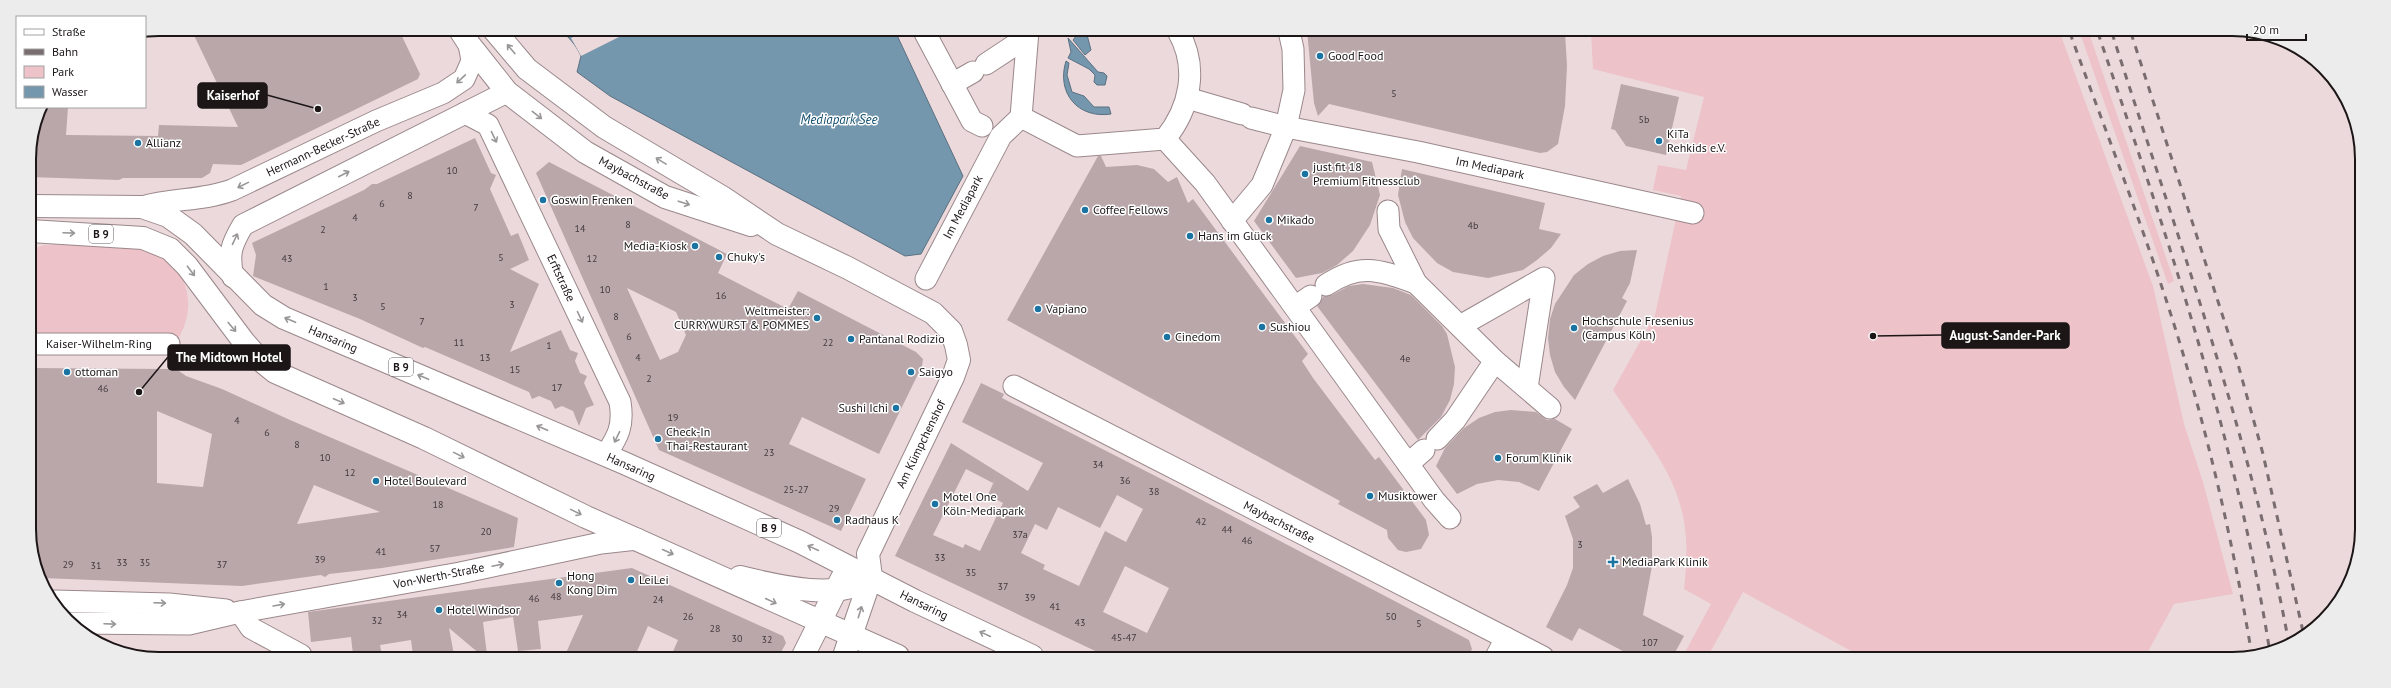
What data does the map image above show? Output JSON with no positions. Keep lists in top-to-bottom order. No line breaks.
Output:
{"streets":{"main road":["Maybachstraße","B 9","Hansaring","Am Kümpchenshof"],"street":["Hermann-Becker-Straße","Im Mediapark","Erftstraße","Kaiser-Wilhelm-Ring","Von-Werth-Straße"]},"crossings":[["Hermann-Becker-Straße","B 9"],["Maybachstraße","Am Kümpchenshof"],["B 9","Hansaring"],["B 9","Von-Werth-Straße"],["Erftstraße","Hansaring"]],"one_way":["Erftstraße","Von-Werth-Straße"],"water":["Mediapark See"],"places":{"other":["Good Food","Kaiserhof","KiTa Rehkids e.V.","Allianz","just fit 18 Premium Fitnessclub","Goswin Frenken","Coffee Fellows","Mikado","Hans im Glück","Media-Kiosk","Chuky's","Vapiano","Weltmeister: CURRYWURST & POMMES","Sushiou","Hochschule Fresenius (Campus Köln)","August-Sander-Park","Cinedom","Pantanal Rodizio","ottoman","Saigyo","The Midtown Hotel","Sushi Ichi","Check-In Thai-Restaurant","Forum Klinik","Hotel Boulevard","Musiktower","Motel One Köln-Mediapark","Radhaus K","LeiLei","Hong Kong Dim","Hotel Windsor"],"health":["MediaPark Klinik"]},"house_numbers":["5","5b","10","8","6","7","4","8","4b","14","2","5","43","12","1","10","16","3","3","5","8","7","6","11","22","1","13","4","4e","15","2","17","46","19","4","6","8","23","10","34","12","36","25-27","38","18","29","42","44","20","37a","46","3","57","41","33","39","33","35","29","37","31","35","37","48","39","46","24","41","34","26","50","32","43","5","28","45-47","30","32","107"],"legend":["Straße","Bahn","Park","Wasser"],"scale_bar":"20 m"}
